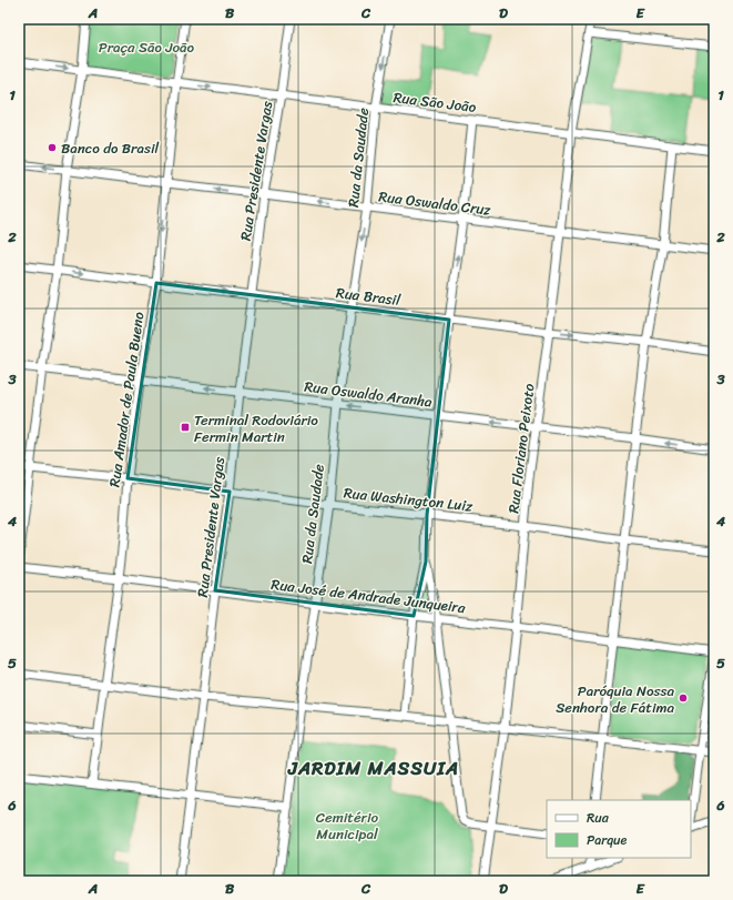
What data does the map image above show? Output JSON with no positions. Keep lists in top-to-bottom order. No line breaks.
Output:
{"streets":{"street":["Rua São João","Rua da Saudade","Rua Presidente Vargas","Rua Oswaldo Cruz","Rua Brasil","Rua Oswaldo Aranha","Rua Amador de Paula Bueno","Rua Floriano Peixoto","Rua Washington Luiz","Rua José de Andrade Junqueira"]},"crossings":[["Rua São João","Rua da Saudade"],["Rua São João","Rua Presidente Vargas"],["Rua São João","Rua Amador de Paula Bueno"],["Rua São João","Rua Floriano Peixoto"],["Rua da Saudade","Rua Oswaldo Cruz"],["Rua da Saudade","Rua Brasil"],["Rua da Saudade","Rua Oswaldo Aranha"],["Rua da Saudade","Rua Washington Luiz"],["Rua da Saudade","Rua José de Andrade Junqueira"],["Rua Presidente Vargas","Rua Oswaldo Cruz"],["Rua Presidente Vargas","Rua Brasil"],["Rua Presidente Vargas","Rua Oswaldo Aranha"],["Rua Presidente Vargas","Rua Washington Luiz"],["Rua Presidente Vargas","Rua José de Andrade Junqueira"],["Rua Oswaldo Cruz","Rua Amador de Paula Bueno"],["Rua Oswaldo Cruz","Rua Floriano Peixoto"],["Rua Brasil","Rua Amador de Paula Bueno"],["Rua Brasil","Rua Floriano Peixoto"],["Rua Oswaldo Aranha","Rua Amador de Paula Bueno"],["Rua Oswaldo Aranha","Rua Floriano Peixoto"],["Rua Amador de Paula Bueno","Rua Washington Luiz"],["Rua Amador de Paula Bueno","Rua José de Andrade Junqueira"],["Rua Floriano Peixoto","Rua Washington Luiz"],["Rua Floriano Peixoto","Rua José de Andrade Junqueira"]],"one_way":["Rua Oswaldo Cruz","Rua Brasil","Rua Oswaldo Aranha"],"districts":["JARDIM MASSUIA"],"parks":["Praça São João","Cemitério Municipal"],"places":{"other":["Banco do Brasil","Paróquia Nossa Senhora de Fátima"],"transit":["Terminal Rodoviário Fermin Martin"]},"legend":["Rua","Parque"],"grid":{"columns":["A","B","C","D","E"],"rows":["1","2","3","4","5","6"]}}
